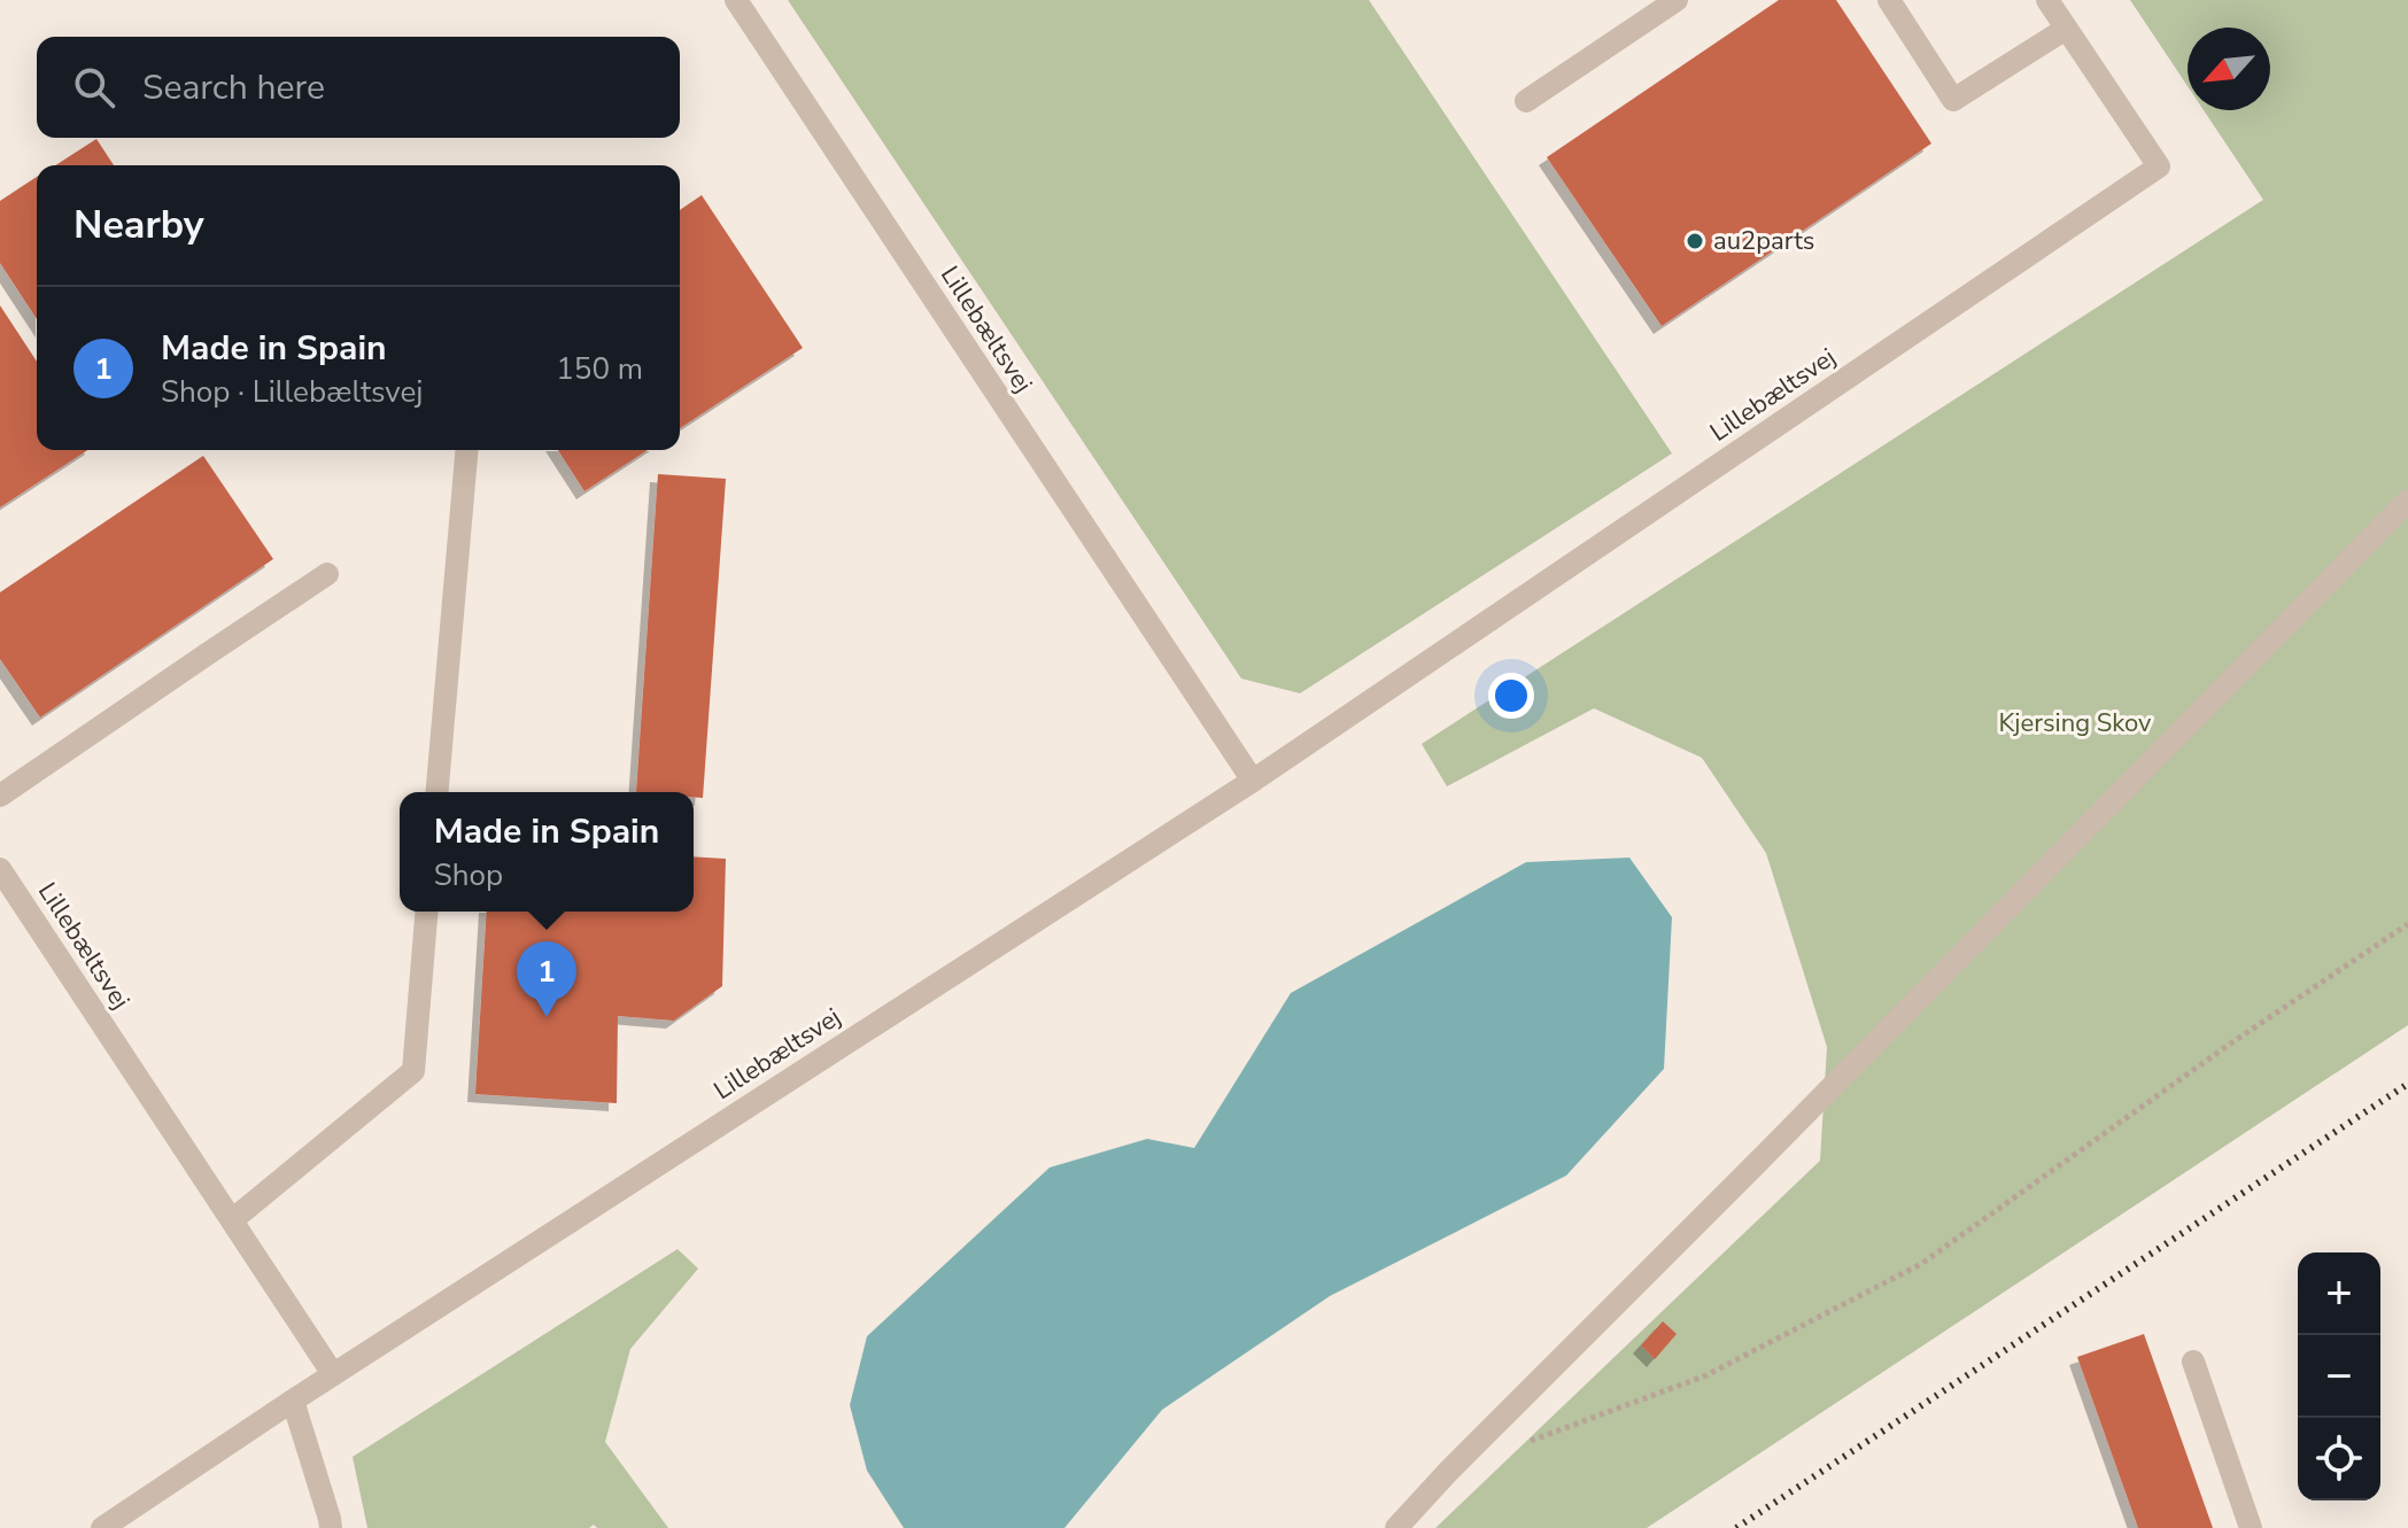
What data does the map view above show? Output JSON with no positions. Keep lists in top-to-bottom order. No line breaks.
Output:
{"streets":{"street":["Lillebæltsvej"]},"parks":["Kjersing Skov"],"places":["au2parts"],"north":"bottom left","page":{"search":"Search here","heading":"Nearby","list":[{"mark":"1","name":"Made in Spain","note":"Shop · Lillebæltsvej","value":"150 m"}],"popup":["Made in Spain","Shop"],"pins":"1","map_buttons":["+","−"]}}
